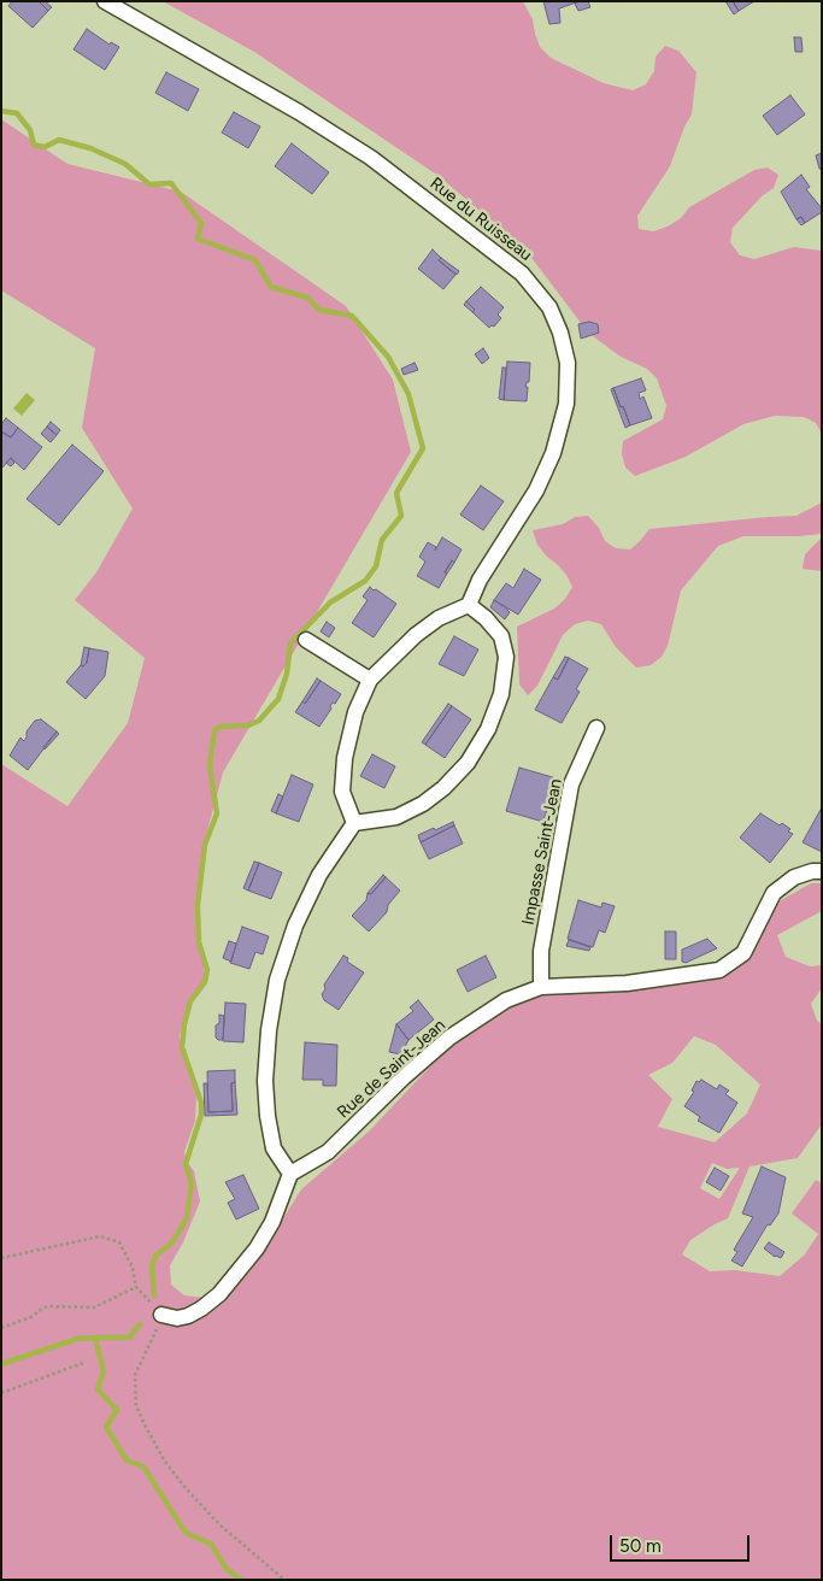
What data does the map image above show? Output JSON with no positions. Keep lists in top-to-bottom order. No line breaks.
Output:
{"streets":{"street":["Rue du Ruisseau","Impasse Saint-Jean","Rue de Saint-Jean"]},"crossings":[["Impasse Saint-Jean","Rue de Saint-Jean"]],"scale_bar":"50 m"}
